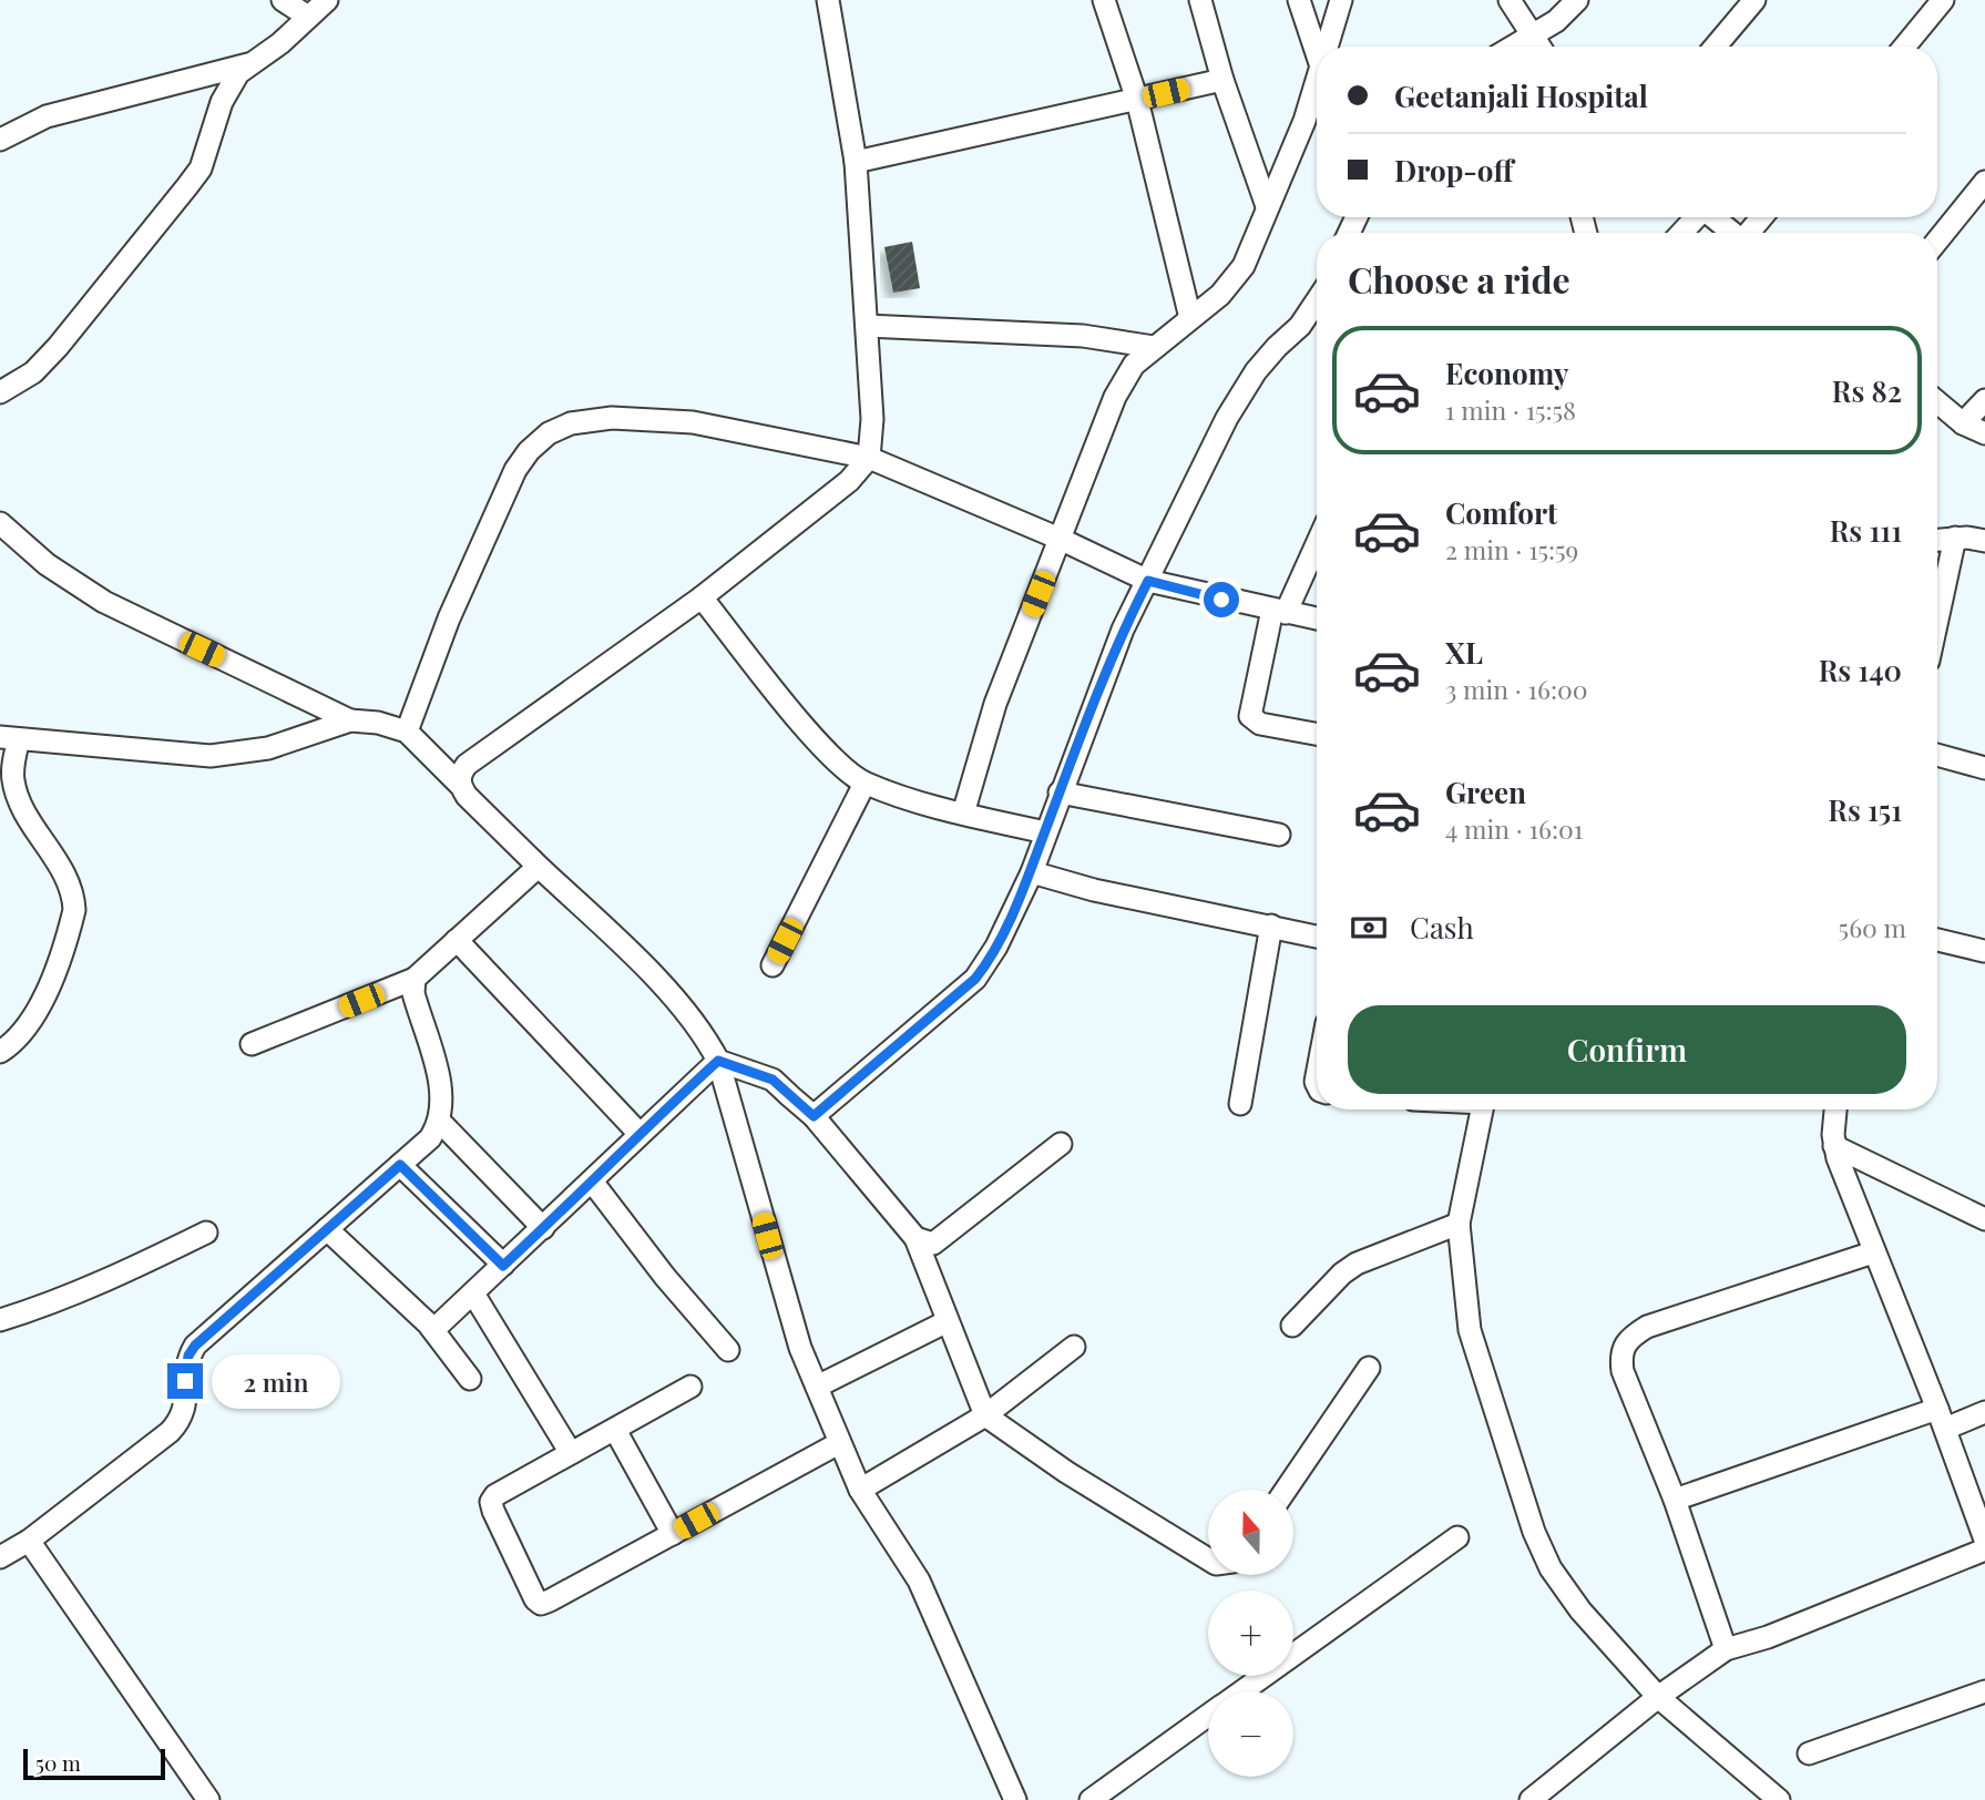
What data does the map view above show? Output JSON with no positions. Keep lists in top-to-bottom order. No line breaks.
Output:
{"scale_bar":"50 m","north":"top","page":{"banner":["Geetanjali Hospital","Drop-off"],"heading":"Choose a ride","list":[{"name":"Economy","note":"1 min · 15:58","value":"Rs 82"},{"name":"Comfort","note":"2 min · 15:59","value":"Rs 111"},{"name":"XL","note":"3 min · 16:00","value":"Rs 140"},{"name":"Green","note":"4 min · 16:01","value":"Rs 151"}],"pay":["Cash","560 m"],"buttons":"Confirm","bubble":"2 min","map_buttons":["+","−"],"scale":"50 m"}}
